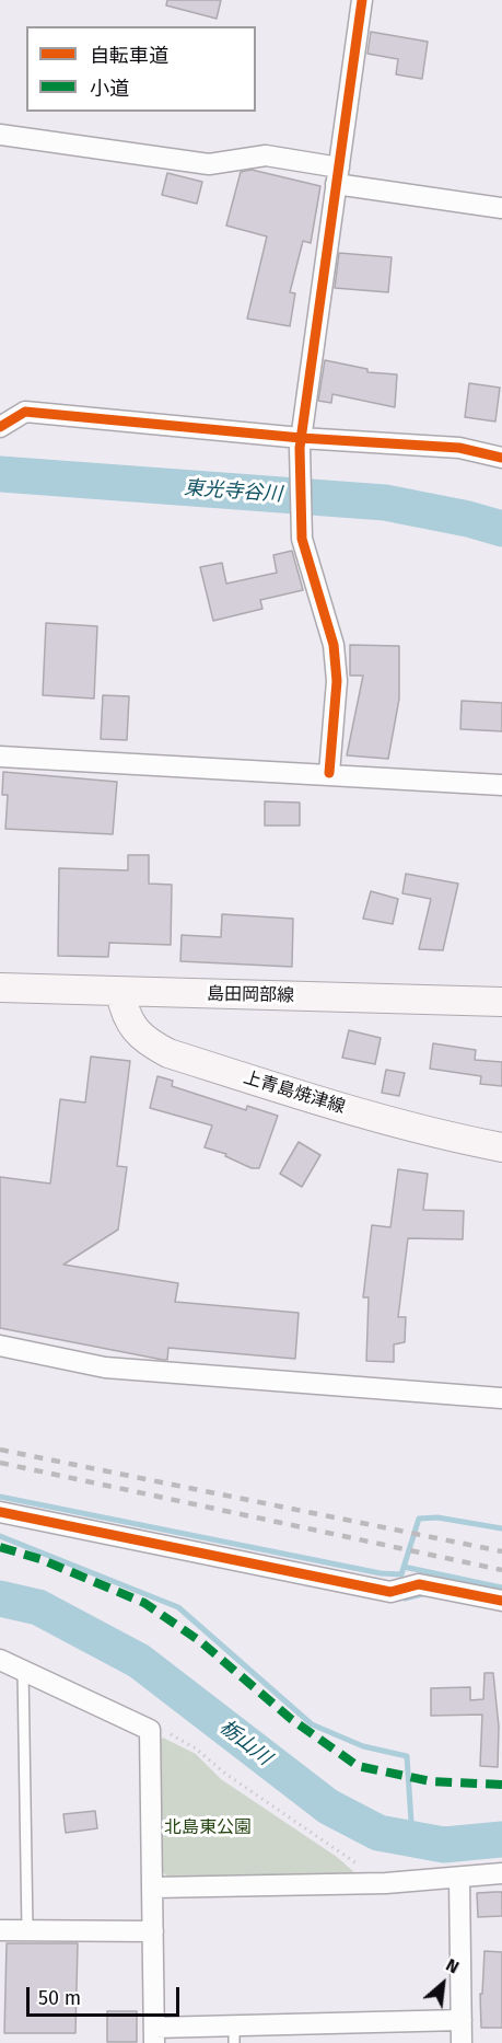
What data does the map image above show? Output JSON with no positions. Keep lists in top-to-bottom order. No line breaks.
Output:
{"streets":{"main road":["島田岡部線","上青島焼津線"]},"crossings":[["島田岡部線","上青島焼津線"]],"water":["東光寺谷川","栃山川"],"parks":["北島東公園"],"legend":["自転車道","小道"],"scale_bar":"50 m","north":"top right"}
